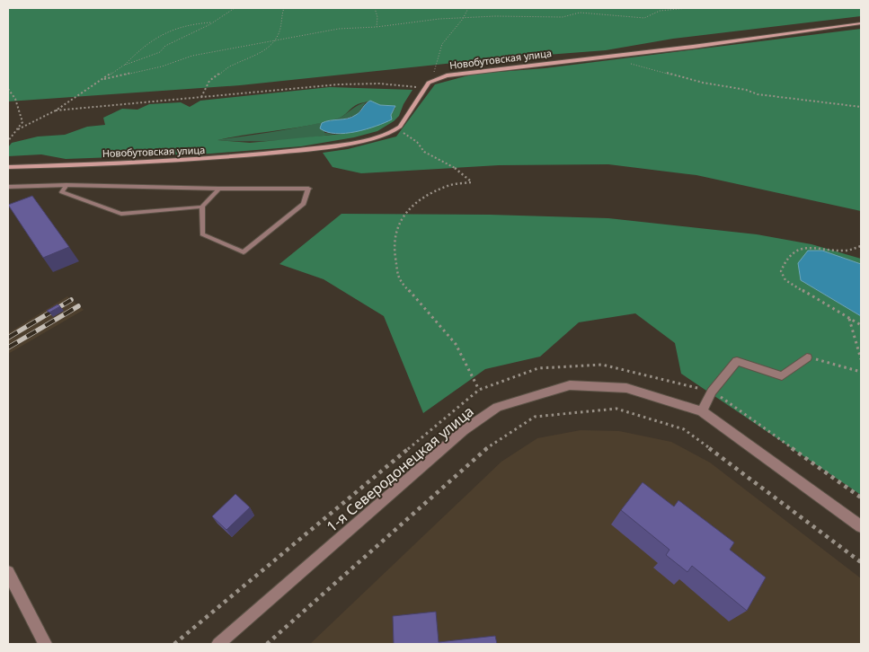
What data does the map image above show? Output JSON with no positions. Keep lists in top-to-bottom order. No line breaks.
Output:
{"streets":{"street":["Новобутовская улица","1-я Северодонецкая улица"]}}
